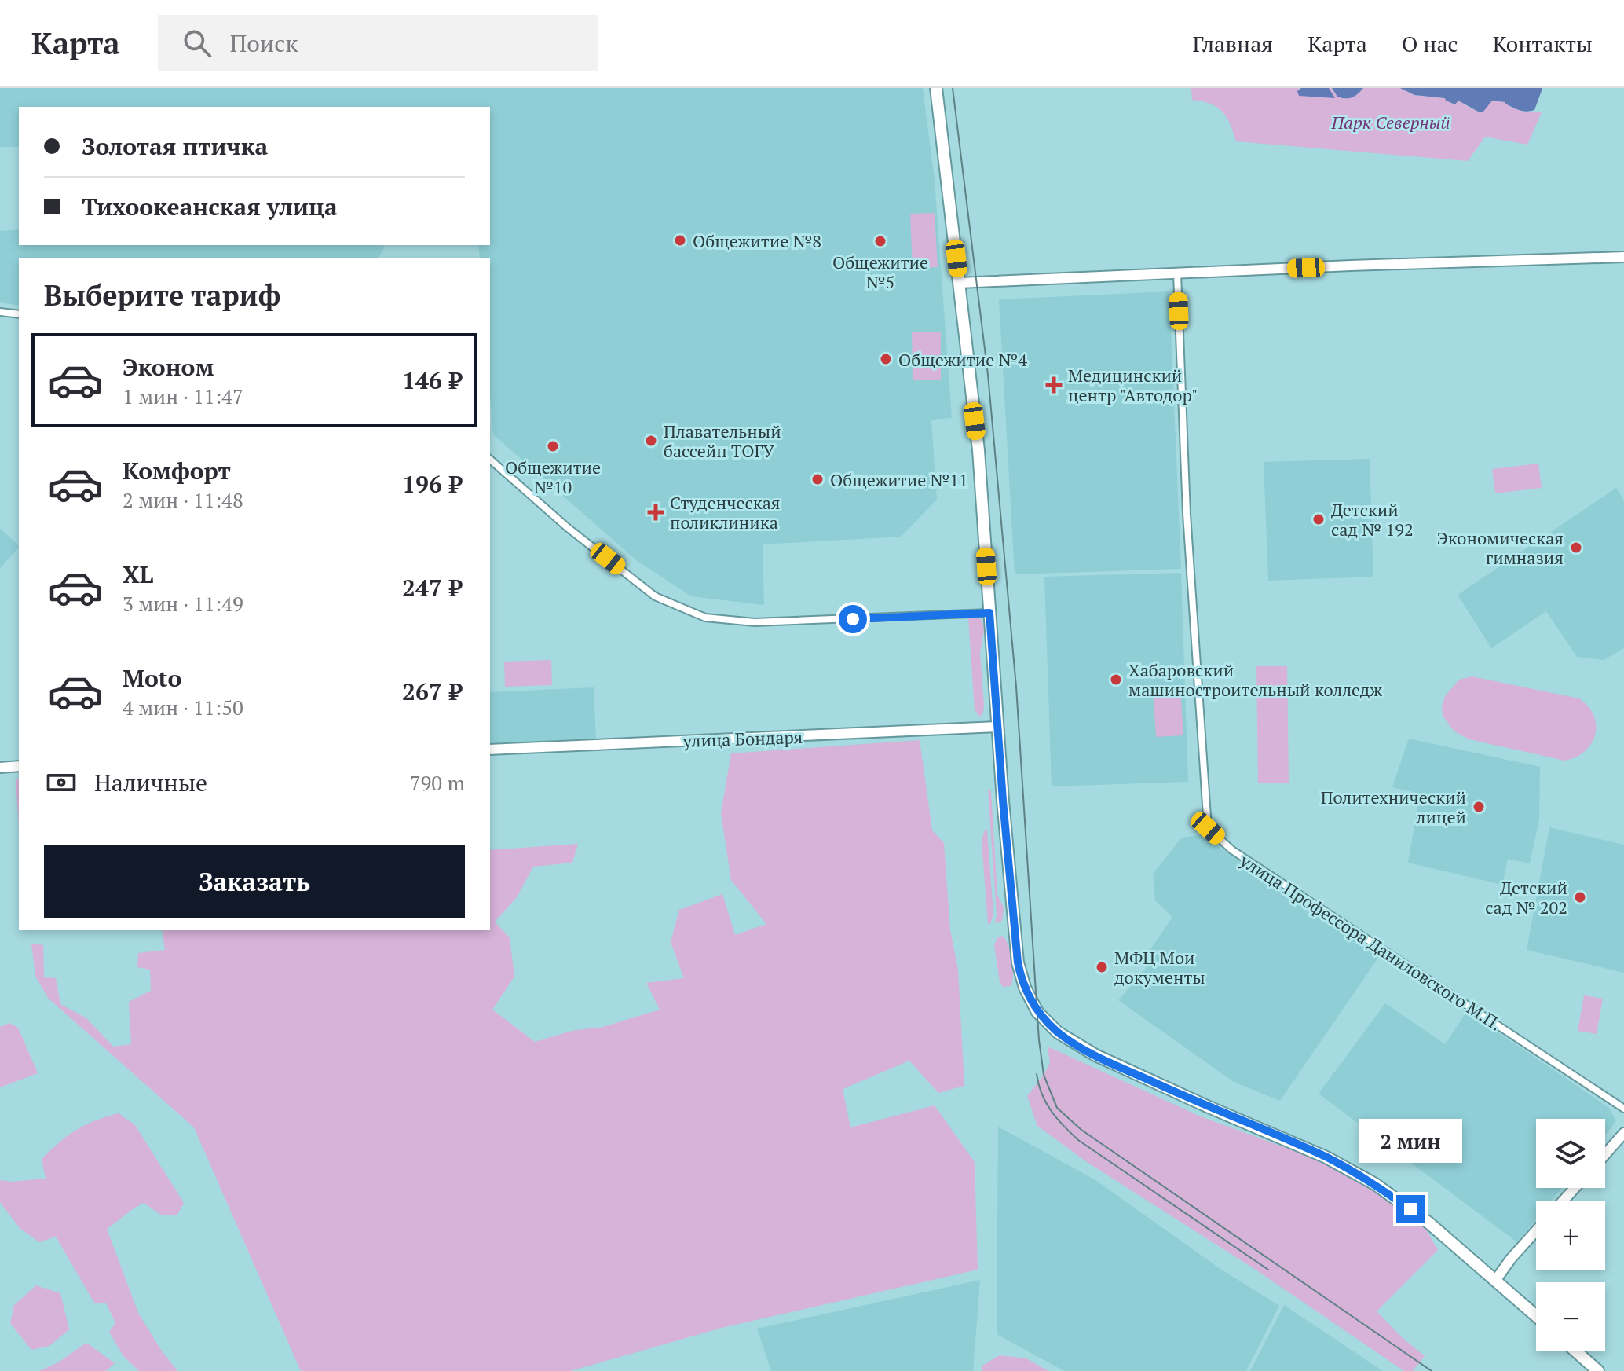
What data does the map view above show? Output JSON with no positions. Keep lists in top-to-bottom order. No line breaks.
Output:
{"streets":{"main road":["улица Бондаря"],"street":["улица Профессора Даниловского М.П."]},"parks":["Парк Северный"],"places":{"other":["Общежитие №8","Общежитие №5","Общежитие №4","Плавательный бассейн ТОГУ","Общежитие №10","Общежитие №11","Детский сад № 192","Экономическая гимназия","Хабаровский машиностроительный колледж","Политехнический лицей","Детский сад № 202","МФЦ Мои документы"],"health":["Медицинский центр \"Автодор\"","Студенческая поликлиника"]},"page":{"header":"Карта","search":"Поиск","nav":["Главная","Карта","О нас","Контакты"],"banner":["Золотая птичка","Тихоокеанская улица"],"heading":"Выберите тариф","list":[{"name":"Эконом","note":"1 мин · 11:47","value":"146 ₽"},{"name":"Комфорт","note":"2 мин · 11:48","value":"196 ₽"},{"name":"XL","note":"3 мин · 11:49","value":"247 ₽"},{"name":"Moto","note":"4 мин · 11:50","value":"267 ₽"}],"pay":["Наличные","790 m"],"buttons":"Заказать","map_buttons":["+","−"],"bubble":"2 мин"}}
